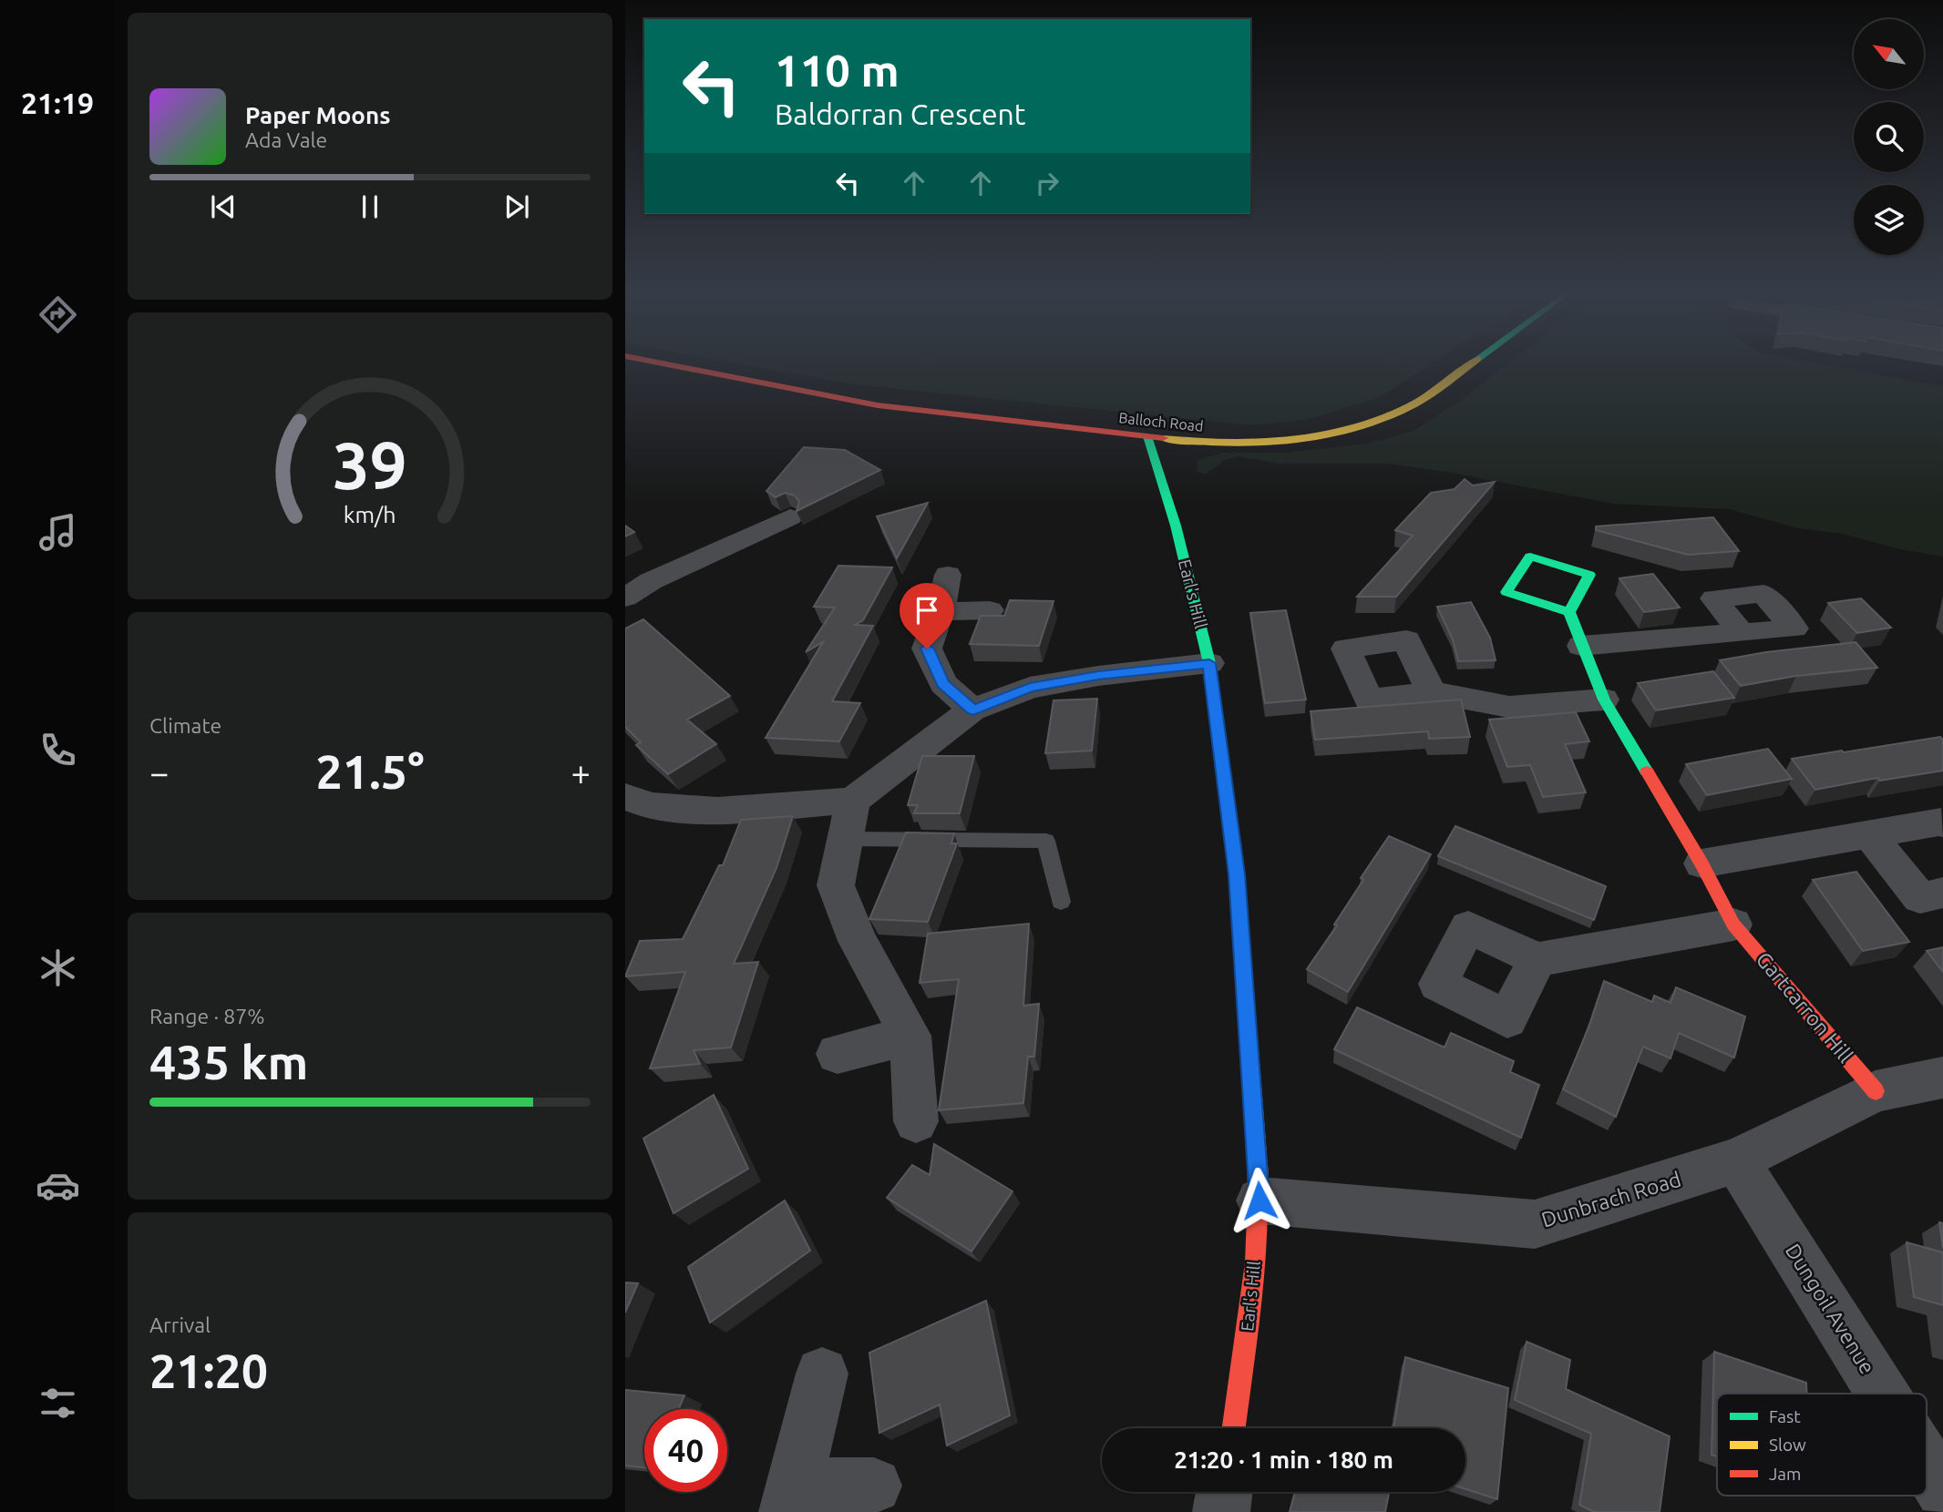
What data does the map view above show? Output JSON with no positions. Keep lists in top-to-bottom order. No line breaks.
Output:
{"streets":{"street":["Balloch Road","Earl's Hill","Gartcarron Hill","Dunbrach Road","Dungoil Avenue"]},"crossings":[["Balloch Road","Earl's Hill"],["Earl's Hill","Dunbrach Road"],["Gartcarron Hill","Dunbrach Road"],["Dunbrach Road","Dungoil Avenue"]],"legend":["Fast","Slow","Jam"],"north":"top left","page":{"tabs":"21:19","turn":["110 m","Baldorran Crescent"],"song":["Paper Moons","Ada Vale"],"tile":["Climate",["Range · 87%","435 km"],["Arrival","21:20"]],"heat":["−","21.5°","+"],"limit":"40","trip":"21:20 · 1 min · 180 m","gauge":["39","km/h"]}}
